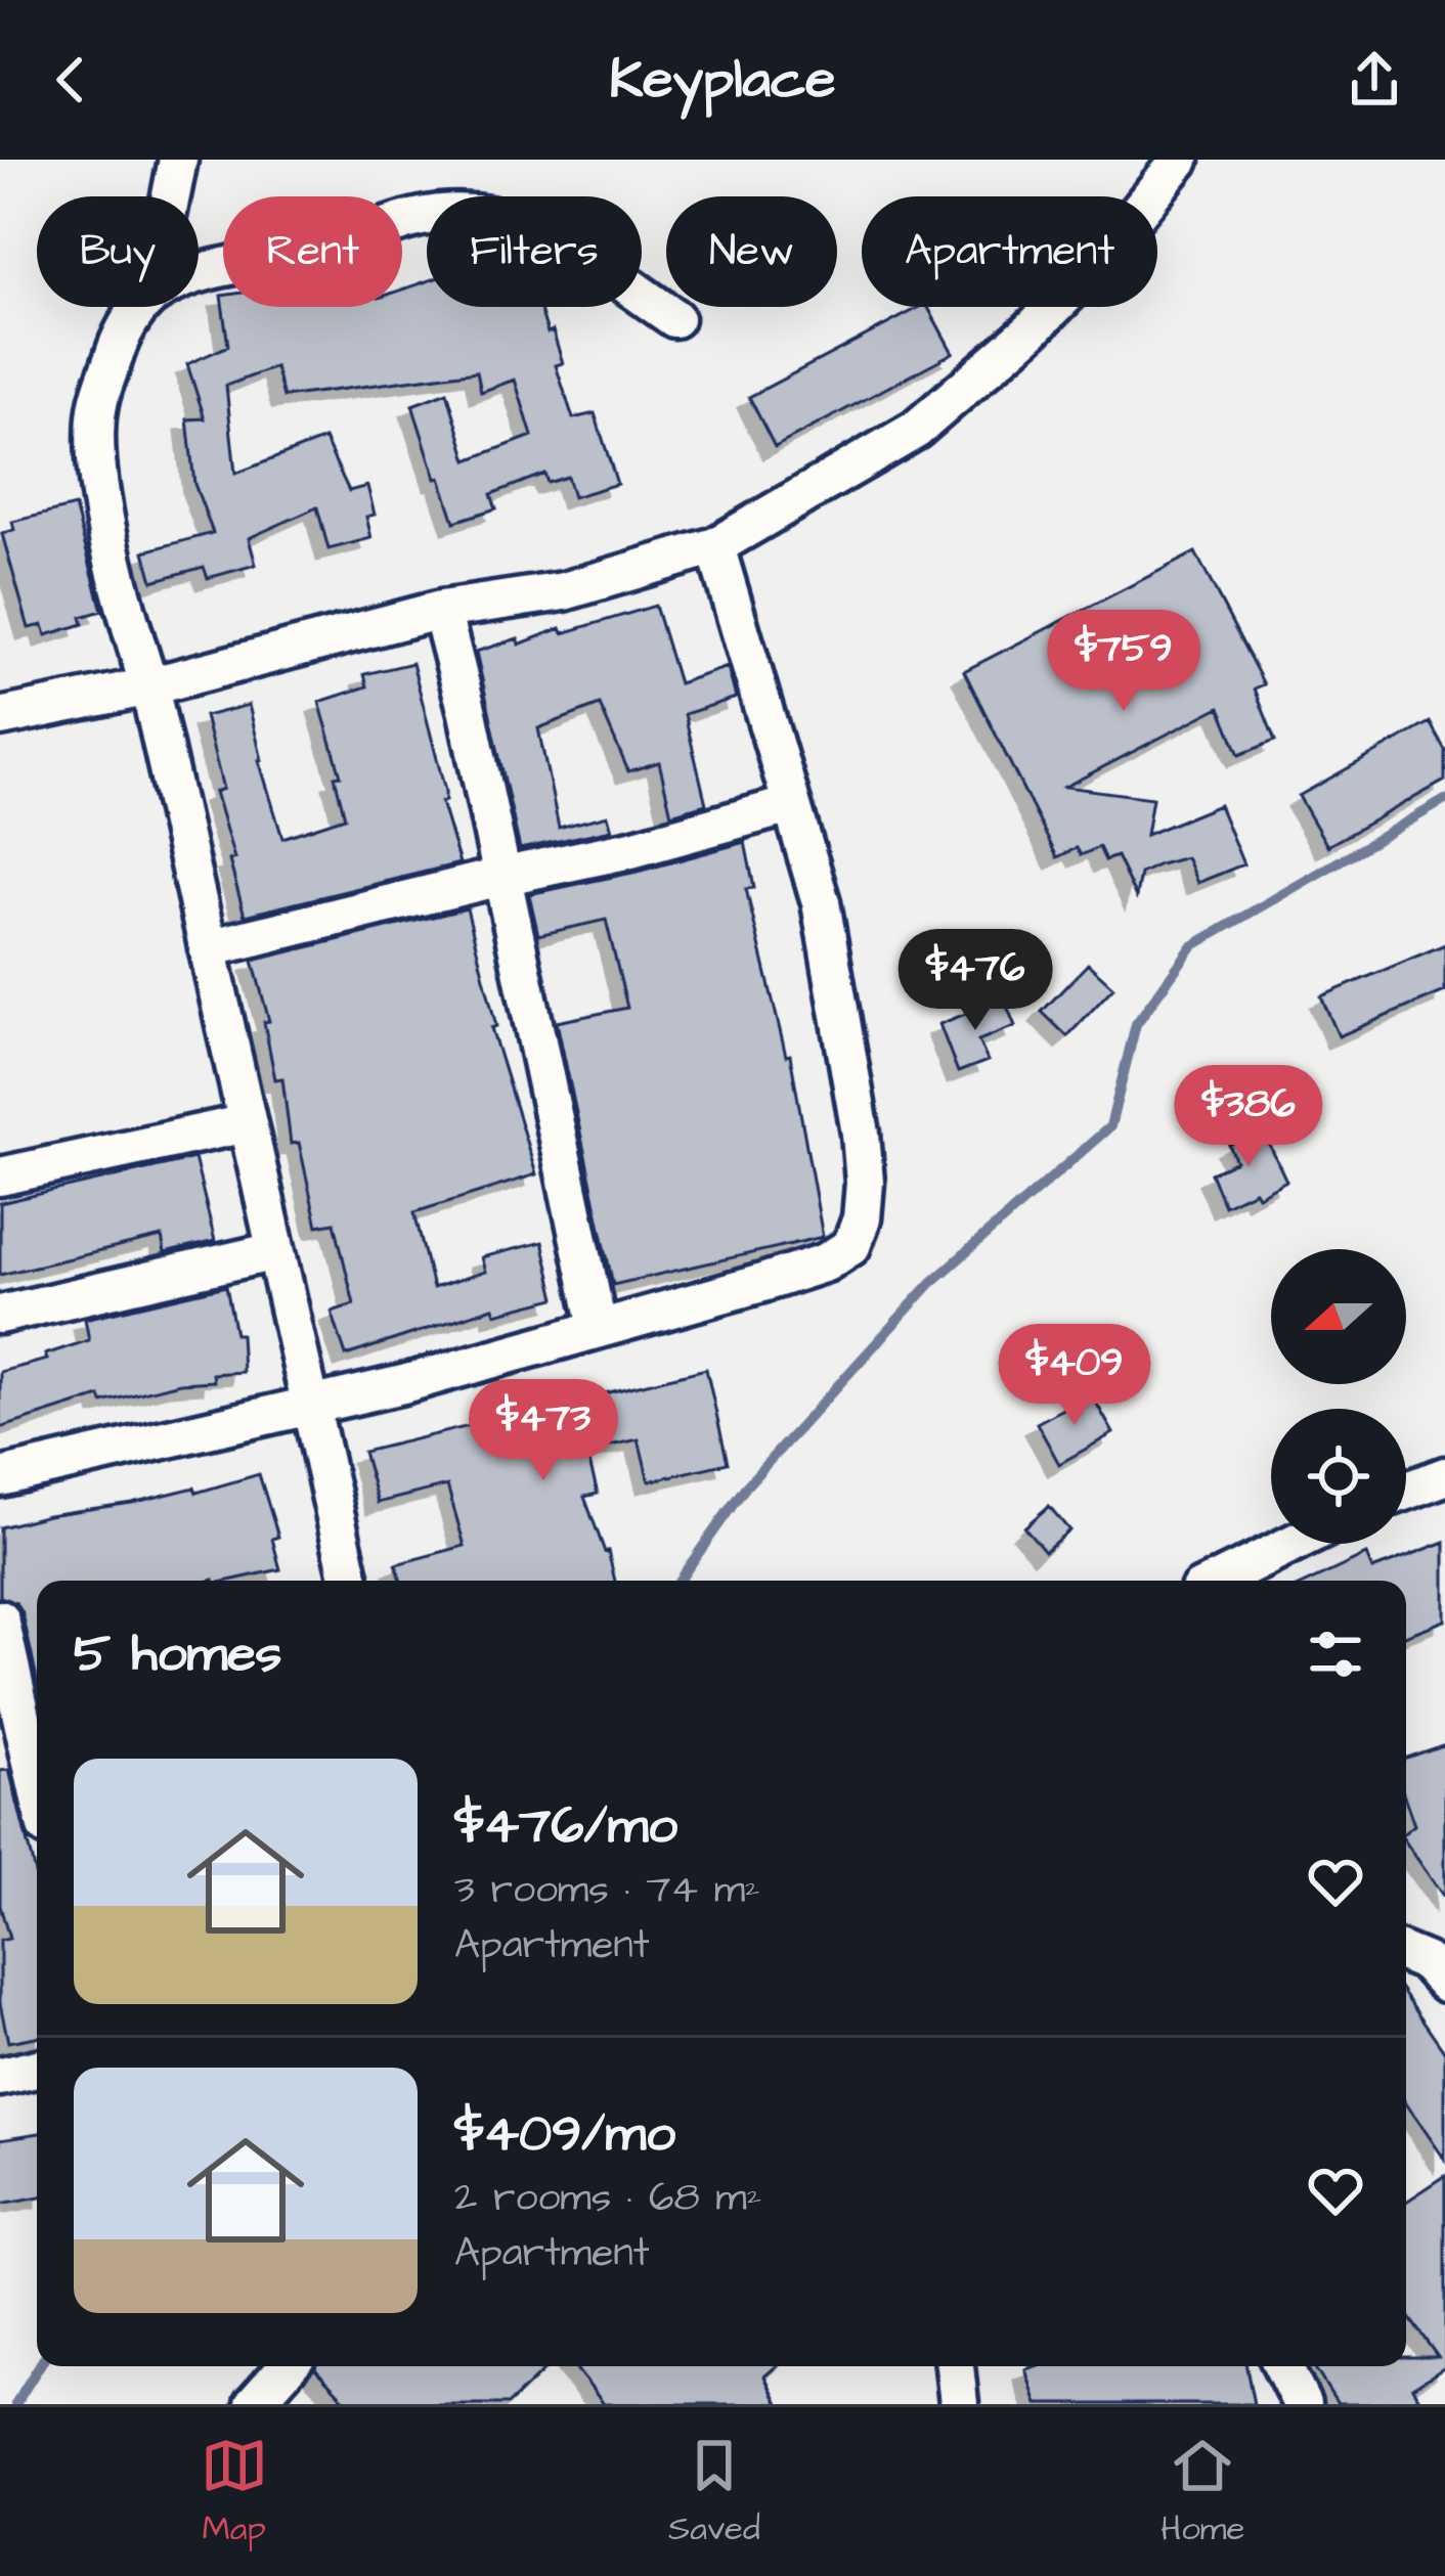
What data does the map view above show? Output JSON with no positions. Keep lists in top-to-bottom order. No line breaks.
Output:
{"north":"left","page":{"header":"Keyplace","chip":["Buy","Rent","Filters","New","Apartment"],"price":["$759","$476","$386","$409","$473"],"heading":"5 homes","list":[{"name":"$476/mo","note":"3 rooms · 74 m² · Apartment"},{"name":"$409/mo","note":"2 rooms · 68 m² · Apartment"}],"tabs":["Map","Saved","Home"]}}
